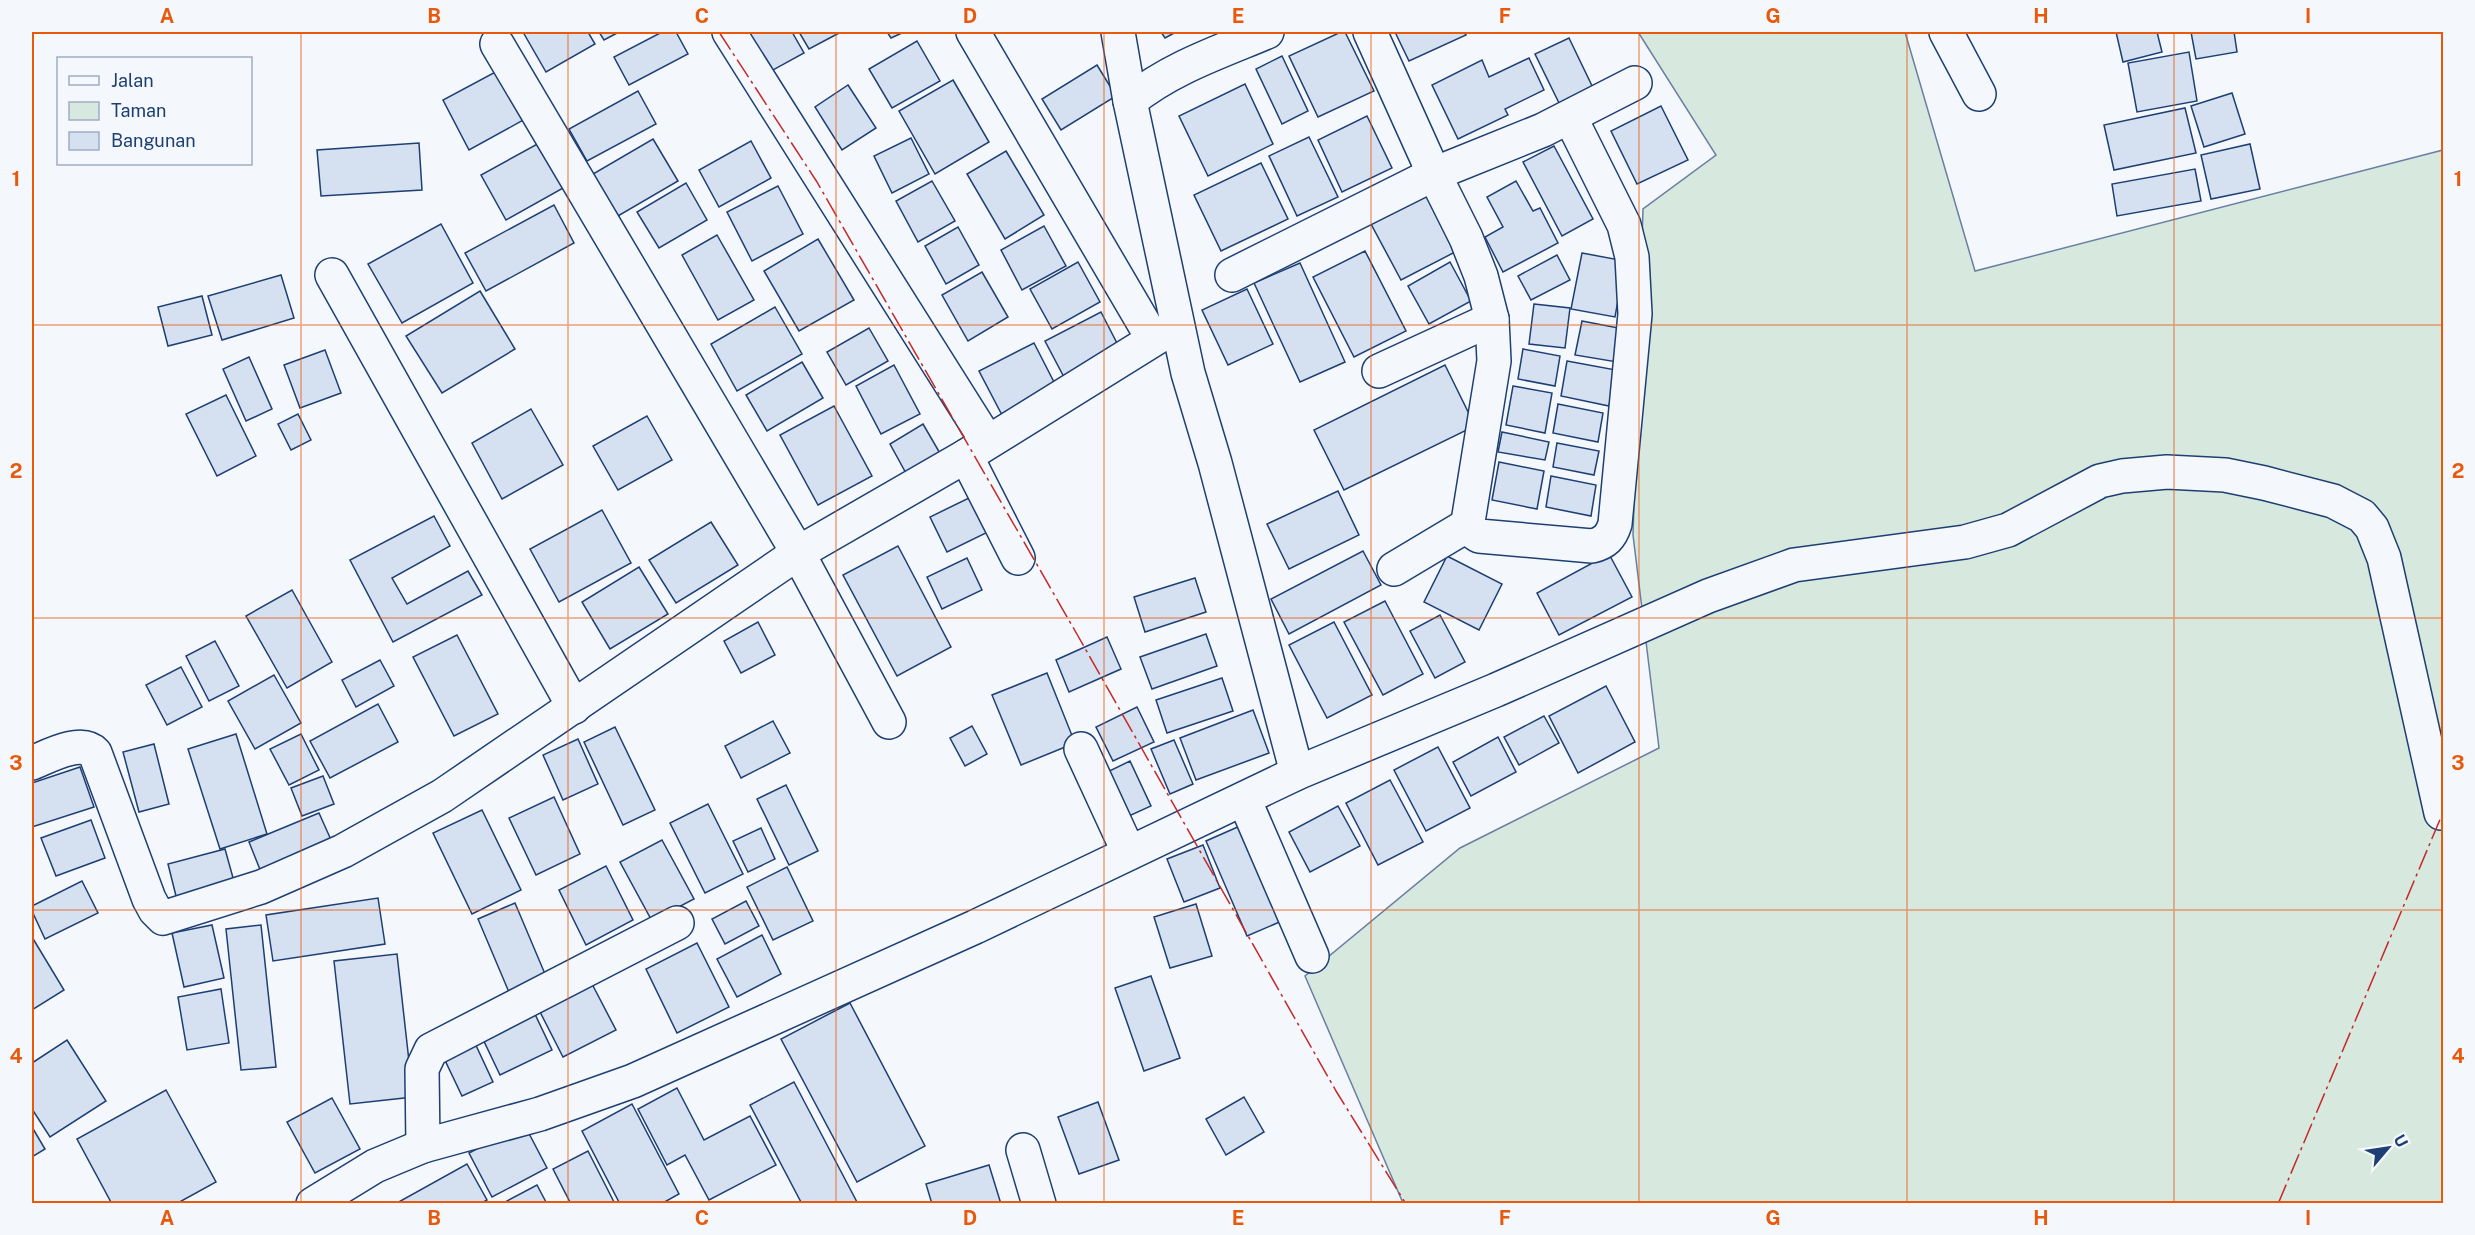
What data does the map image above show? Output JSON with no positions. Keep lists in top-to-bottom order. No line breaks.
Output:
{"legend":["Jalan","Taman","Bangunan"],"north":"top right","grid":{"columns":["A","B","C","D","E","F","G","H","I"],"rows":["1","2","3","4"]}}
